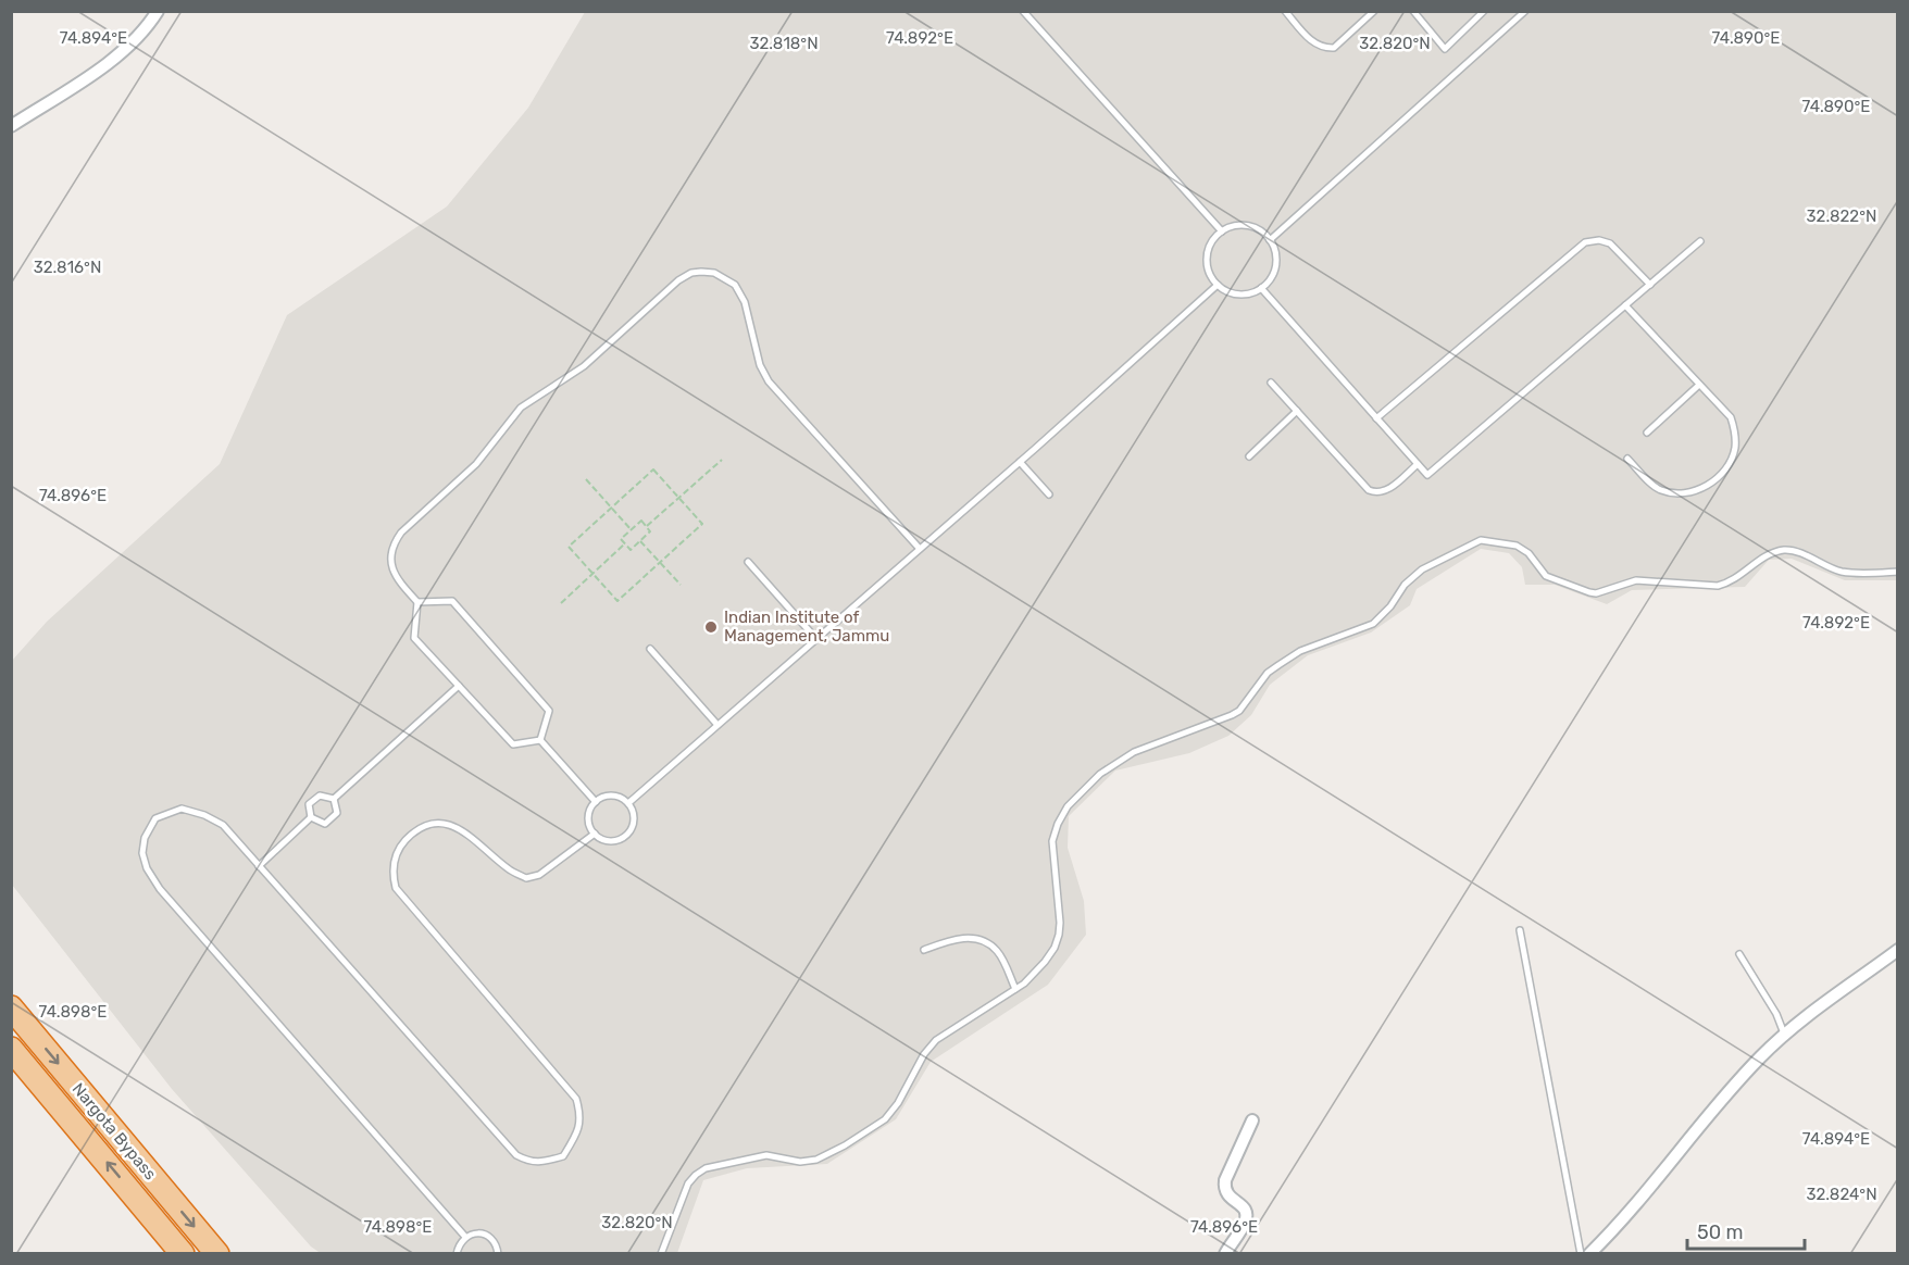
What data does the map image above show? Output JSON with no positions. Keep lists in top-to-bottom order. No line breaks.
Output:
{"streets":{"highway":["Nargota Bypass"]},"places":["Indian Institute of Management, Jammu"],"scale_bar":"50 m","coordinates":["74.894°E","74.892°E","74.890°E","32.818°N","32.820°N","32.822°N","32.816°N","74.896°E","74.898°E","32.824°N"]}
